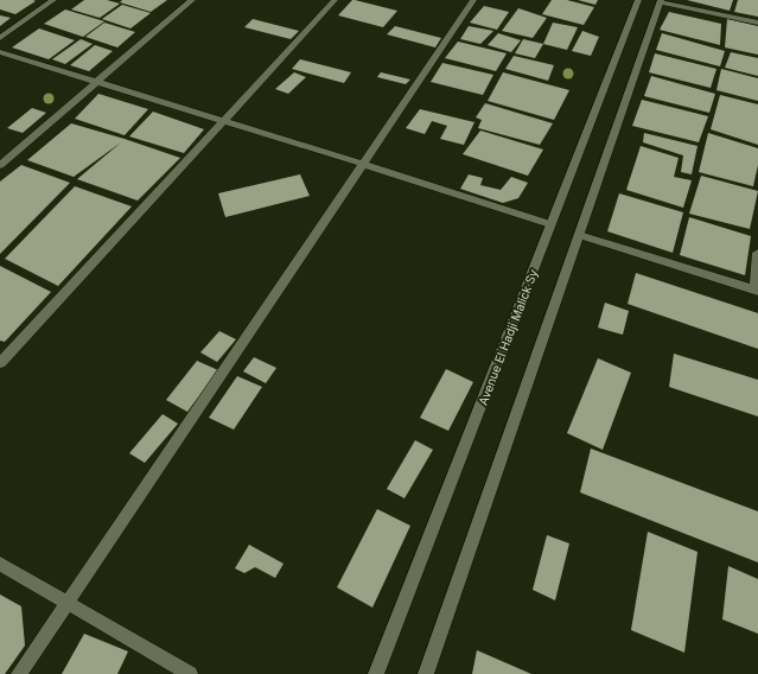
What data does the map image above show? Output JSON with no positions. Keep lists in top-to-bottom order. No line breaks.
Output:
{"streets":{"street":["Avenue El Hadji Malick Sy"]}}
